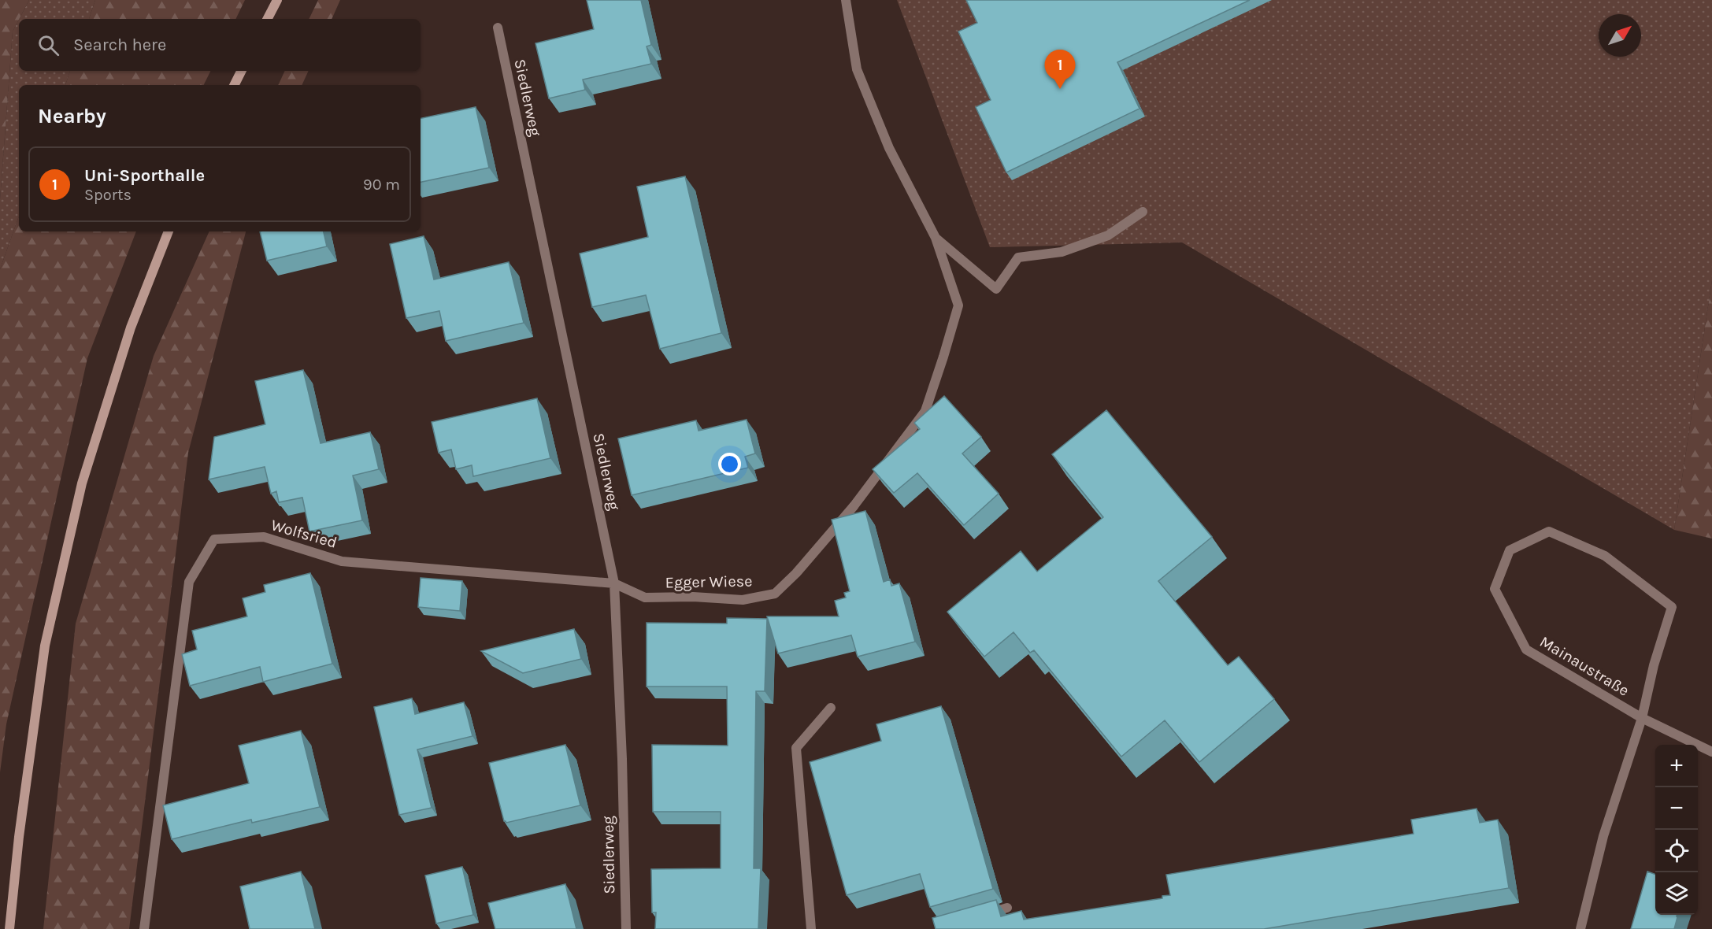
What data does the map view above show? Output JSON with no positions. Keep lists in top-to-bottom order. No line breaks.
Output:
{"streets":{"street":["Siedlerweg","Wolfsried","Egger Wiese","Mainaustraße"]},"crossings":[["Siedlerweg","Wolfsried"],["Siedlerweg","Egger Wiese"],["Wolfsried","Egger Wiese"]],"north":"top right","page":{"search":"Search here","pins":"1","heading":"Nearby","list":[{"mark":"1","name":"Uni-Sporthalle","note":"Sports","value":"90 m"}],"map_buttons":["+","−"]}}
